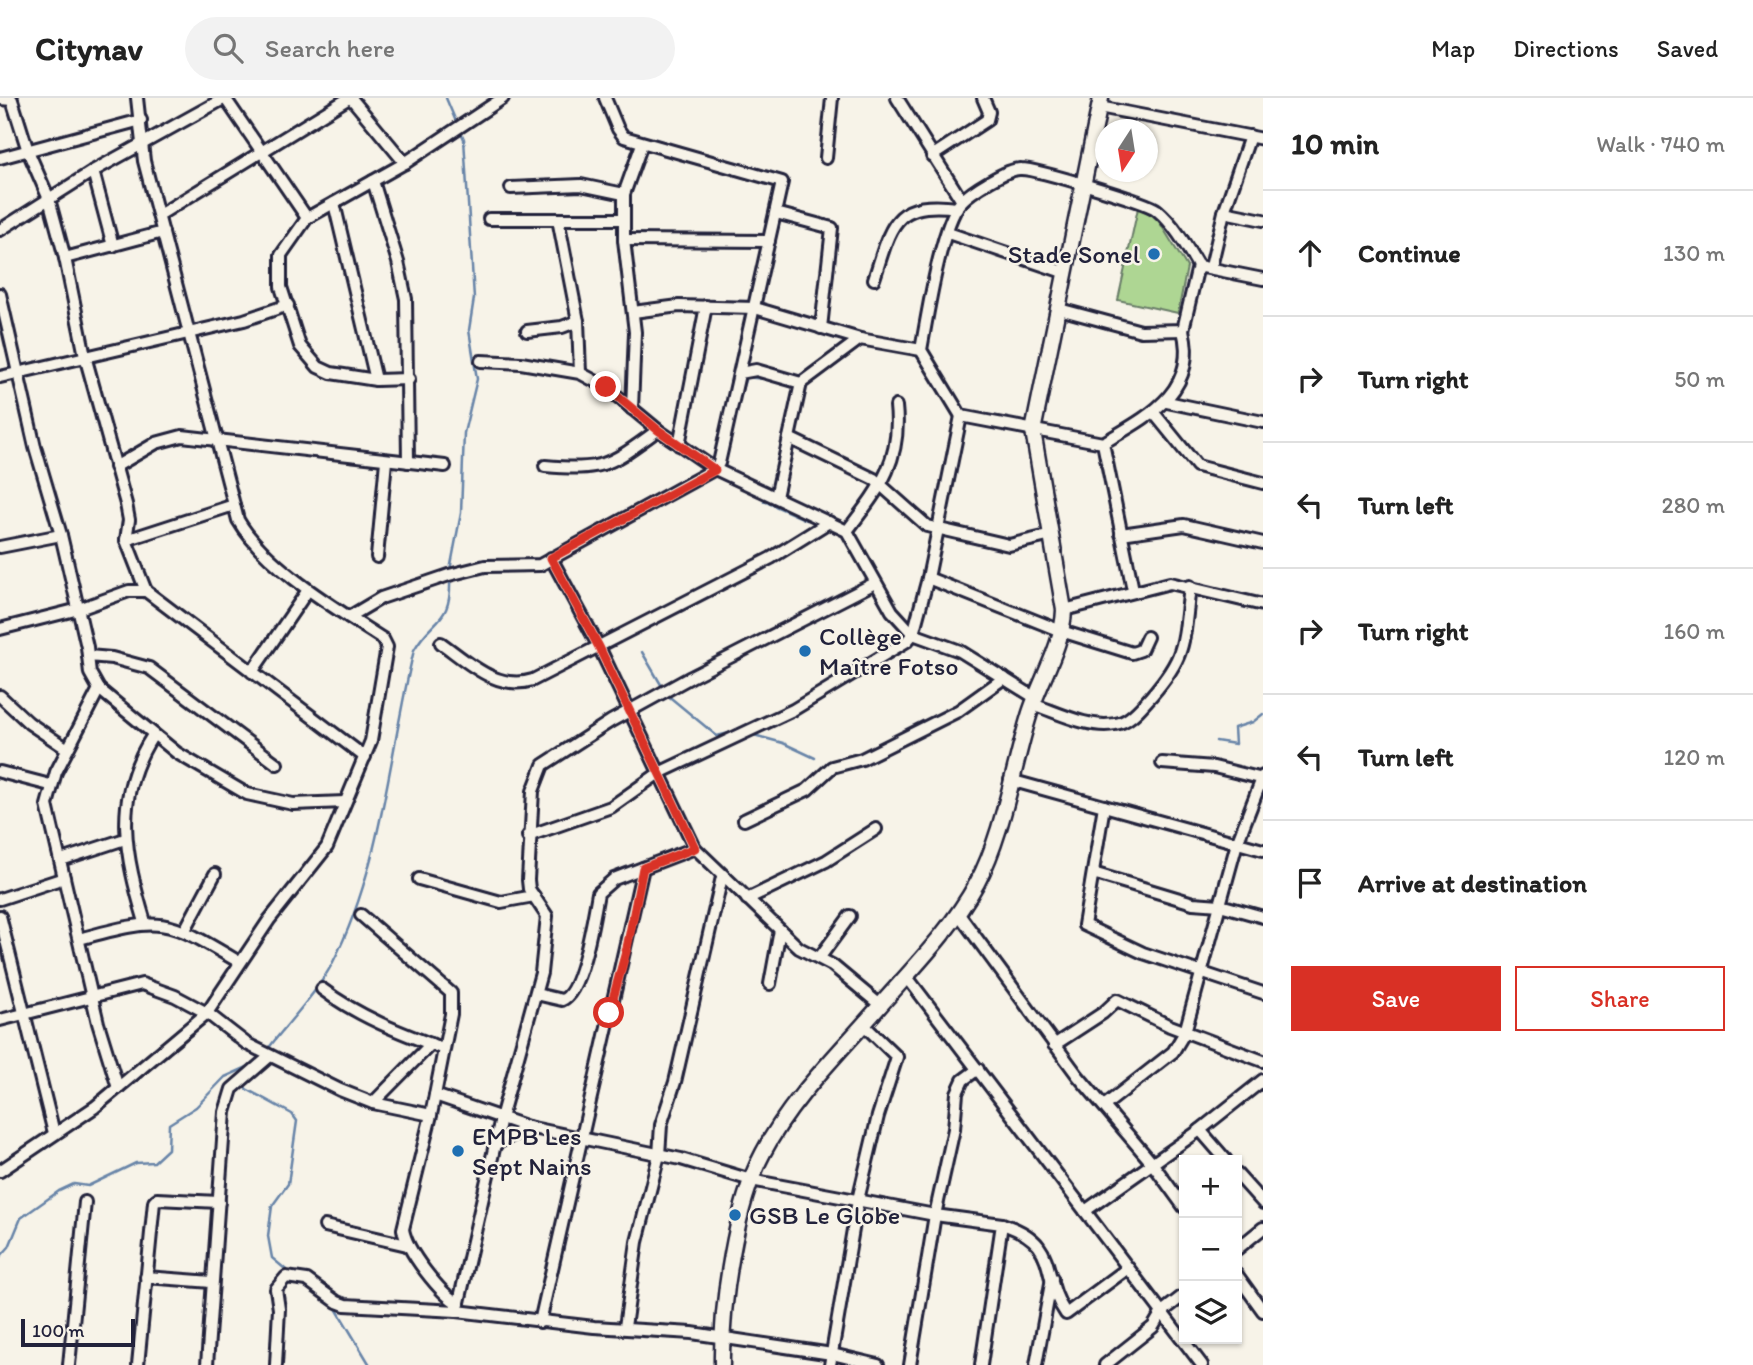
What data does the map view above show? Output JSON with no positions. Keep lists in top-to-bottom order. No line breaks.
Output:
{"places":["Stade Sonel","Collège Maître Fotso","EMPB Les Sept Nains","GSB Le Globe"],"scale_bar":"100 m","north":"bottom","page":{"header":"Citynav","search":"Search here","nav":["Map","Directions","Saved"],"heading":["10 min","Walk · 740 m"],"list":[["Continue","130 m"],["Turn right","50 m"],["Turn left","280 m"],["Turn right","160 m"],["Turn left","120 m"],"Arrive at destination"],"buttons":["Save","Share"],"map_buttons":["+","−"],"scale":"100 m"}}
